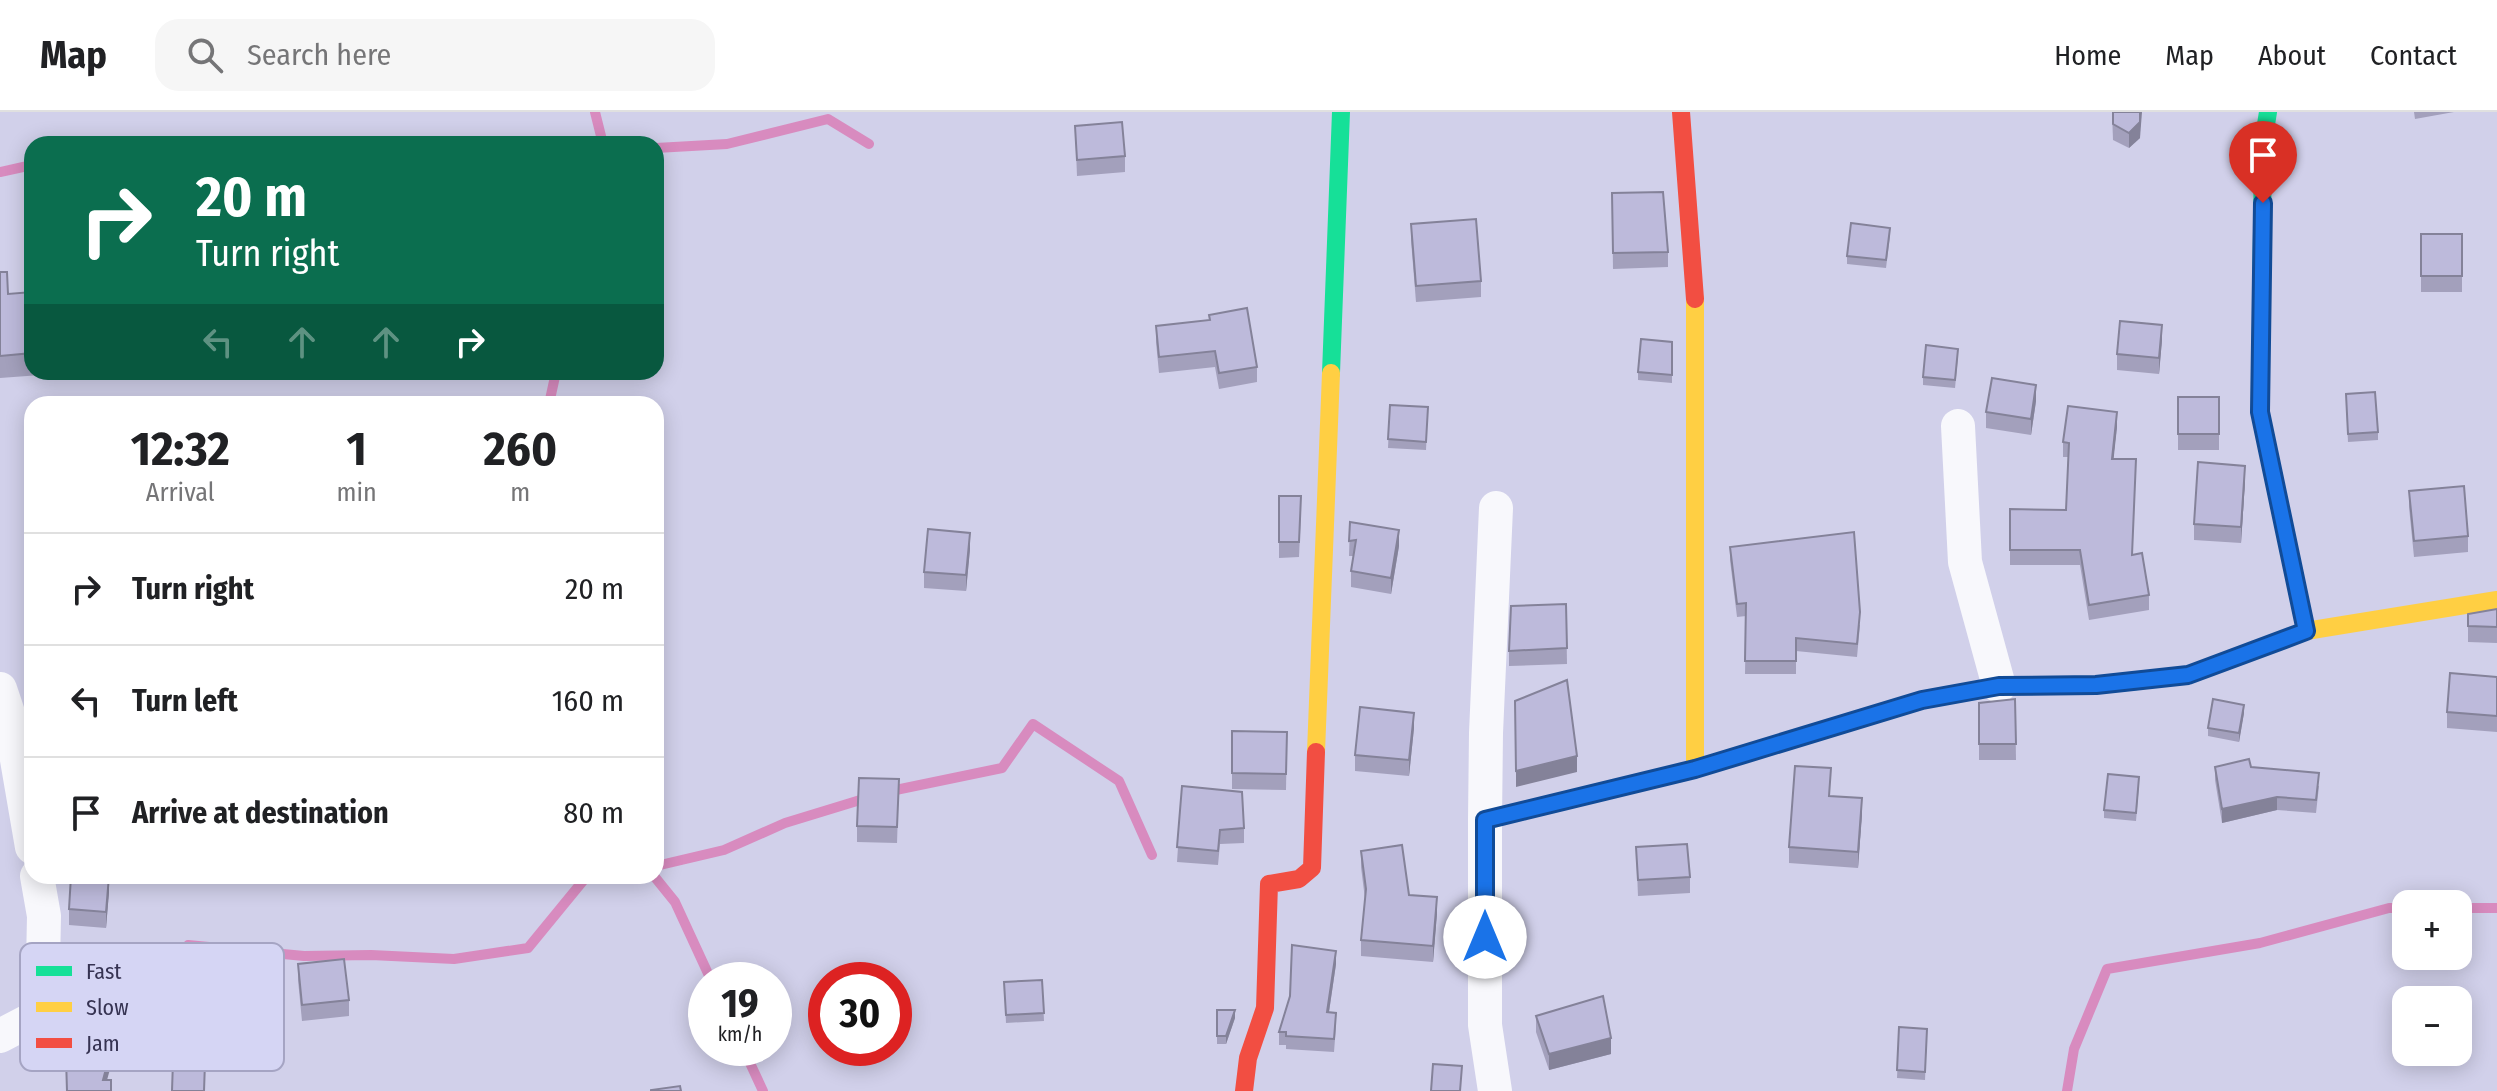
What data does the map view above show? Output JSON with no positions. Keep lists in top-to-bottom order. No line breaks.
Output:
{"legend":["Fast","Slow","Jam"],"page":{"header":"Map","search":"Search here","nav":["Home","Map","About","Contact"],"turn":["20 m","Turn right"],"eta":["12:32","Arrival","1","min","260","m"],"list":[{"name":"Turn right","value":"20 m"},{"name":"Turn left","value":"160 m"},{"name":"Arrive at destination","value":"80 m"}],"map_buttons":["+","−"],"speed":"19 km/h","limit":"30"}}
